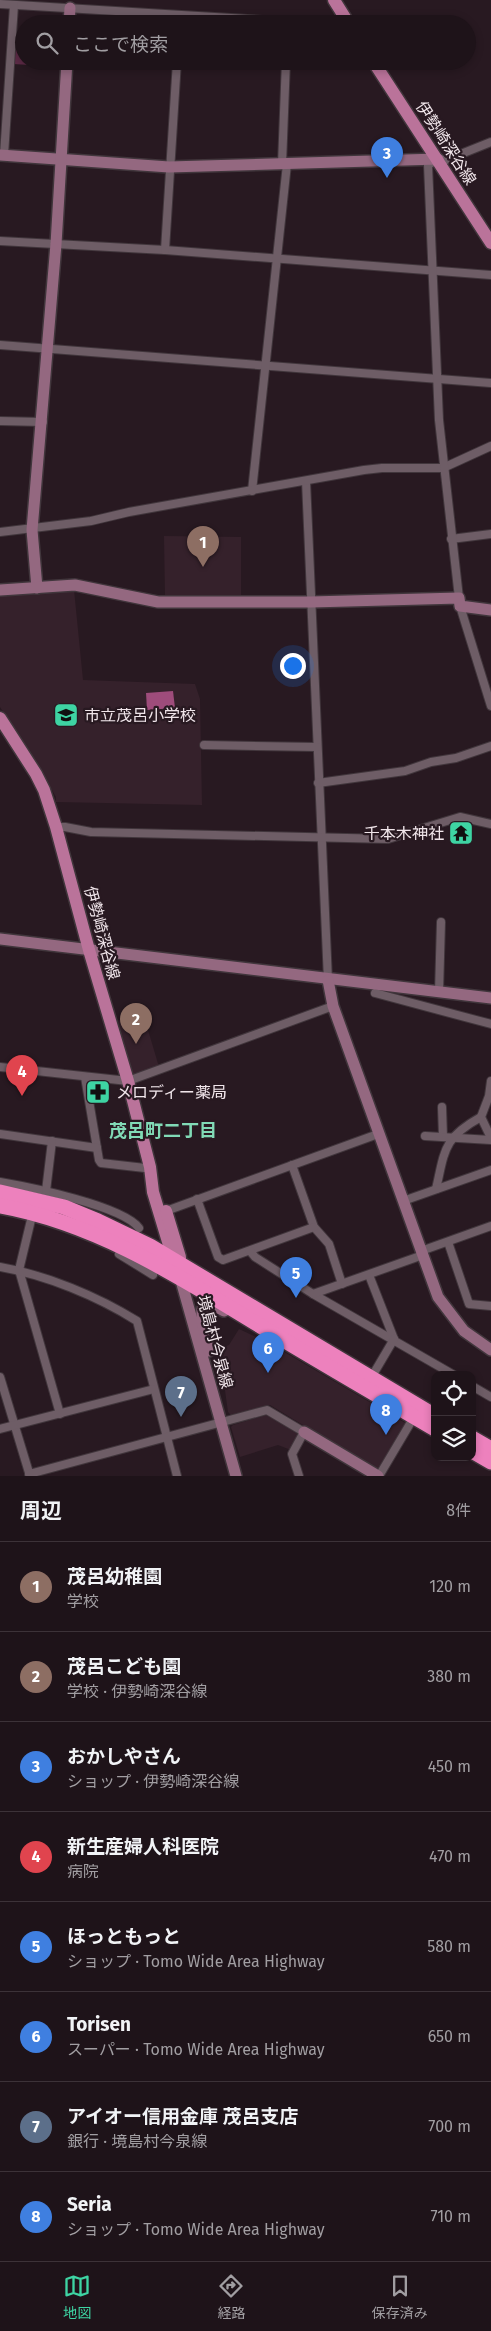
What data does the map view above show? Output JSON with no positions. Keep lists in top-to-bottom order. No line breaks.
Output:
{"streets":{"main road":["伊勢崎深谷線"],"street":["境島村今泉線"]},"crossings":[["伊勢崎深谷線","境島村今泉線"]],"districts":["茂呂町二丁目"],"places":{"school or university":["市立茂呂小学校"],"temple":["千本木神社"],"pharmacy":["メロディー薬局"]},"page":{"search":"ここで検索","pins":["3","1","2","4","5","6","7","8"],"heading":["周辺","8件"],"list":[{"mark":"1","name":"茂呂幼稚園","note":"学校","value":"120 m"},{"mark":"2","name":"茂呂こども園","note":"学校 · 伊勢崎深谷線","value":"380 m"},{"mark":"3","name":"おかしやさん","note":"ショップ · 伊勢崎深谷線","value":"450 m"},{"mark":"4","name":"新生産婦人科医院","note":"病院","value":"470 m"},{"mark":"5","name":"ほっともっと","note":"ショップ · Tomo Wide Area Highway","value":"580 m"},{"mark":"6","name":"Torisen","note":"スーパー · Tomo Wide Area Highway","value":"650 m"},{"mark":"7","name":"アイオー信用金庫 茂呂支店","note":"銀行 · 境島村今泉線","value":"700 m"},{"mark":"8","name":"Seria","note":"ショップ · Tomo Wide Area Highway","value":"710 m"}],"nav":["地図","経路","保存済み"]}}
